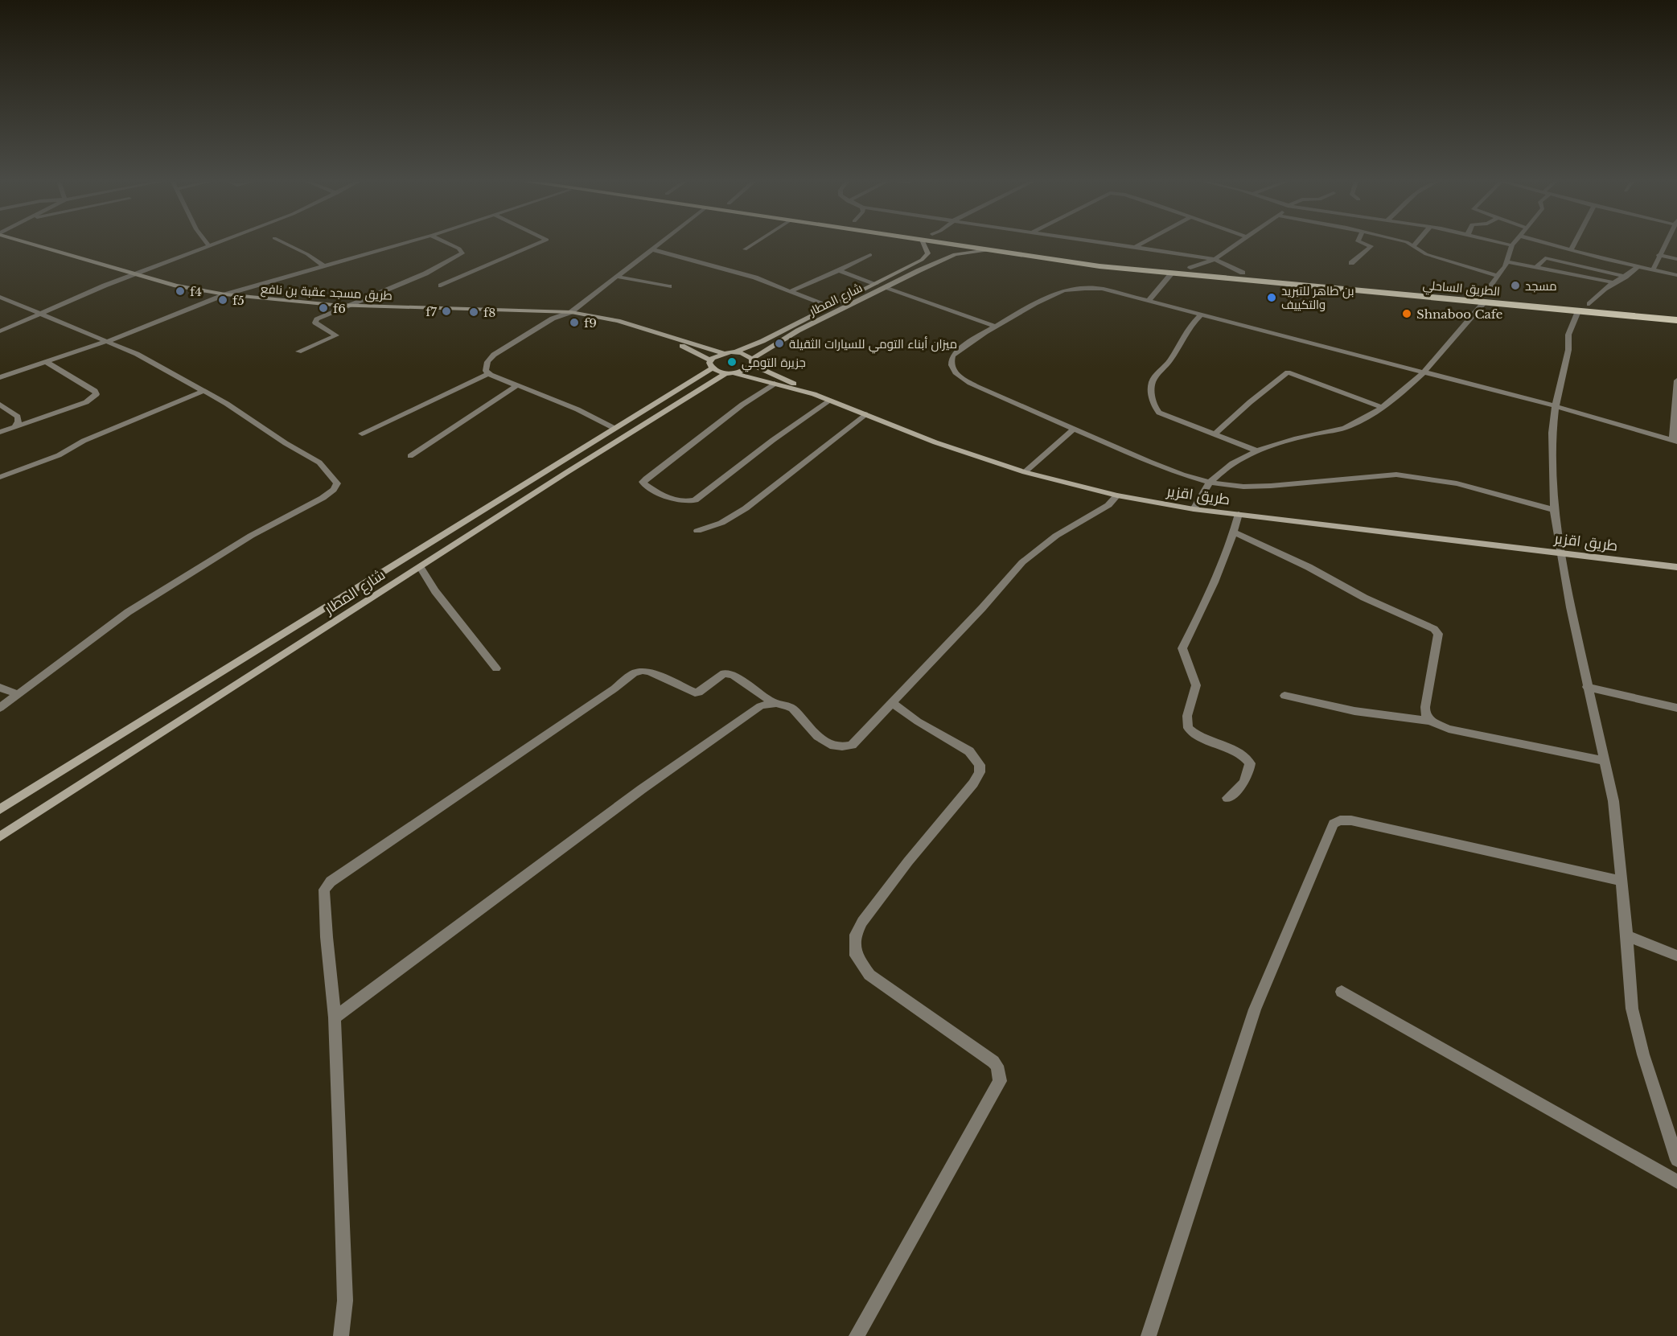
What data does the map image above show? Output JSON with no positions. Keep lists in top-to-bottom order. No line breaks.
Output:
{"streets":{"highway":["الطريق الساحلي"],"street":["طريق مسجد عقبة بن نافع","شارع المطار","طريق اقزير"]},"crossings":[["الطريق الساحلي","شارع المطار"],["طريق مسجد عقبة بن نافع","شارع المطار"],["شارع المطار","طريق اقزير"]],"places":["مسجد","f4","بن طاهر للتبريد والتكييف","f5","f6","f7","f8","Shnaboo Cafe","f9","ميزان أبناء التومي للسيارات الثقيلة","جزيرة التومي"]}
